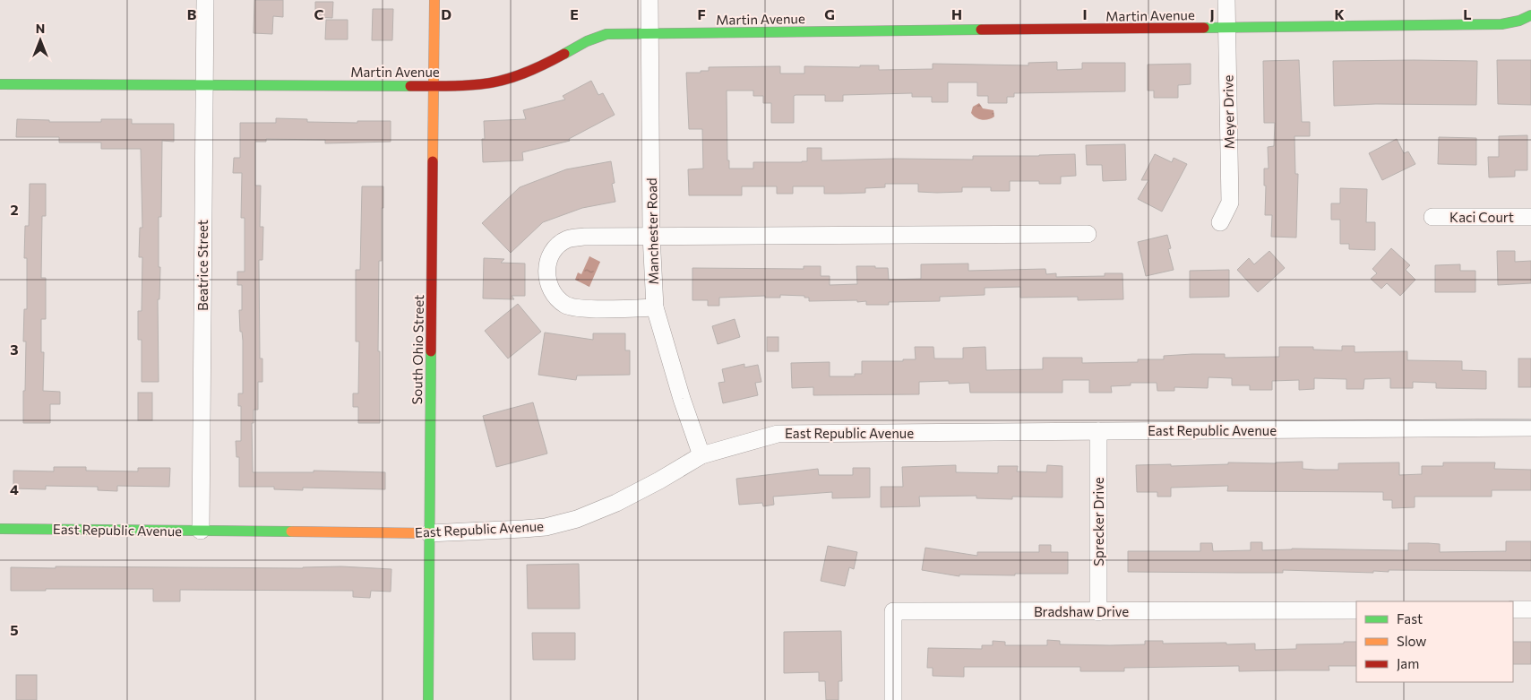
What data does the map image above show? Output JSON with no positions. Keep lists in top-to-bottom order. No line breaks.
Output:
{"streets":{"street":["Martin Avenue","Meyer Drive","Kaci Court","Manchester Road","Beatrice Street","South Ohio Street","East Republic Avenue","Sprecker Drive","Bradshaw Drive"]},"crossings":[["Martin Avenue","Meyer Drive"],["Martin Avenue","Manchester Road"],["Martin Avenue","Beatrice Street"],["Martin Avenue","South Ohio Street"],["Manchester Road","East Republic Avenue"],["Beatrice Street","East Republic Avenue"],["South Ohio Street","East Republic Avenue"],["East Republic Avenue","Sprecker Drive"],["Sprecker Drive","Bradshaw Drive"]],"legend":["Fast","Slow","Jam"],"north":"top","grid":{"columns":["B","C","D","E","F","G","H","I","J","K","L"],"rows":["2","3","4","5"]}}
